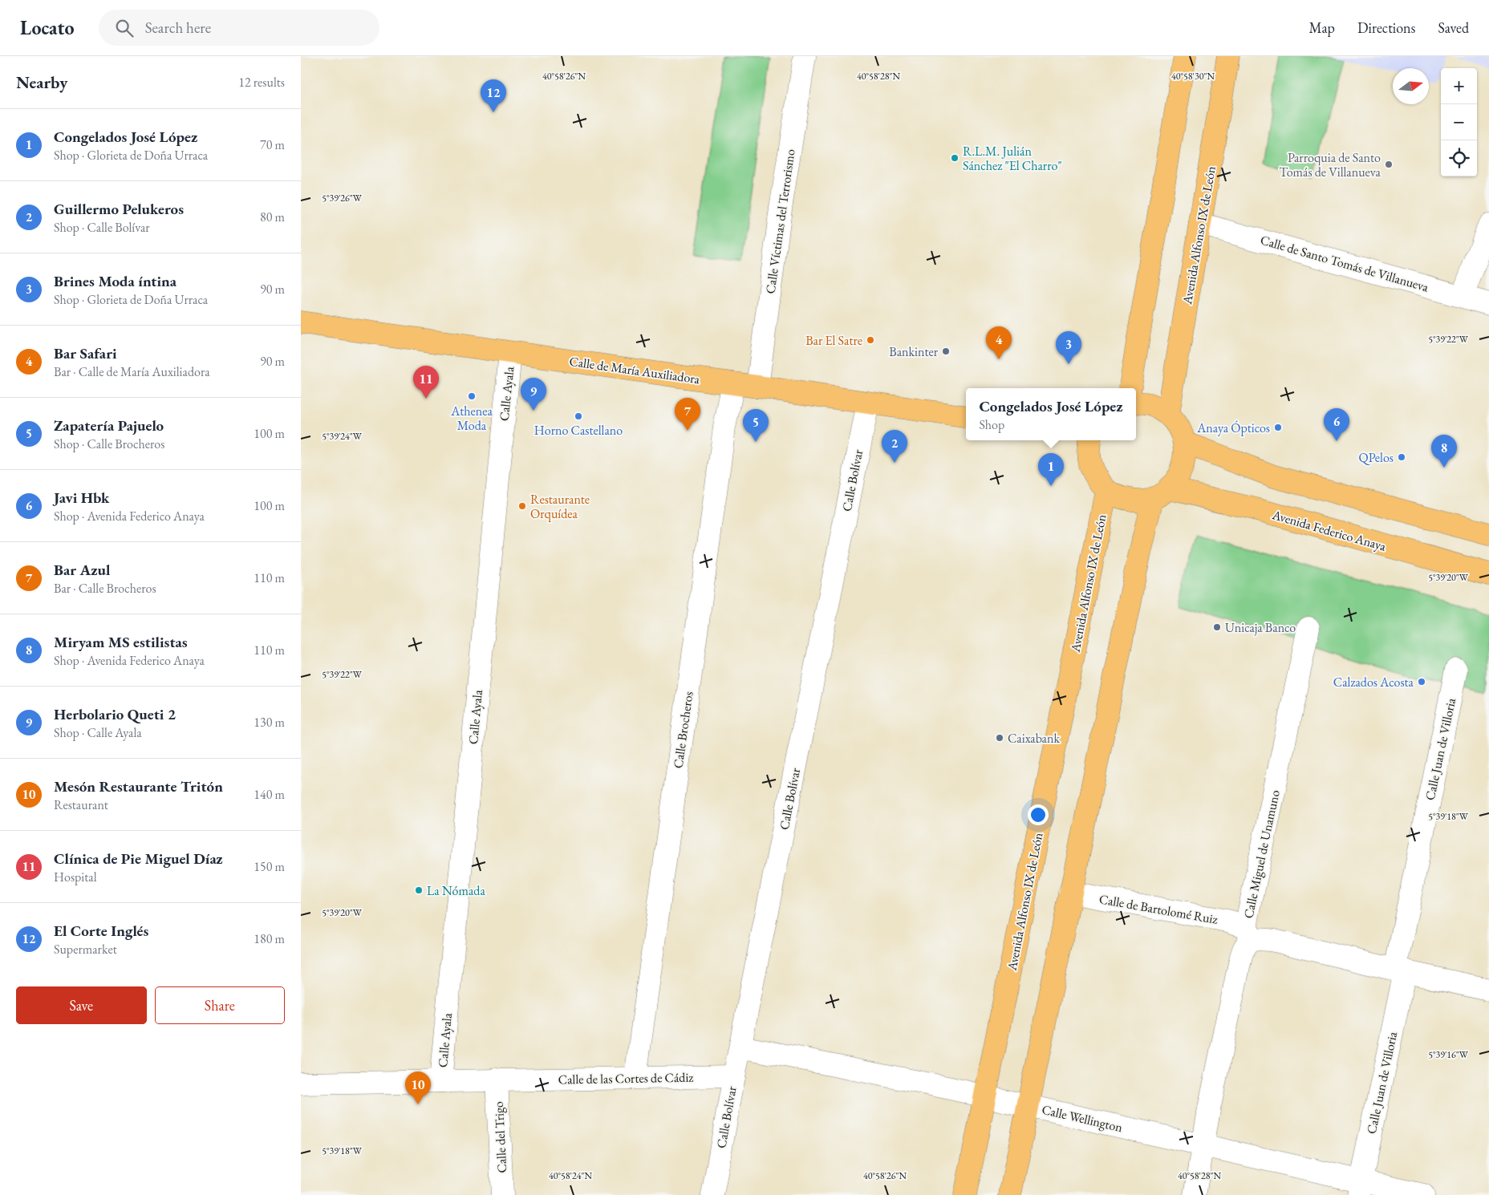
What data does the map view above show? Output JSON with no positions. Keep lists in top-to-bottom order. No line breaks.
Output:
{"streets":{"main road":["Avenida Alfonso IX de León","Calle de María Auxiliadora","Avenida Federico Anaya"],"street":["Calle Víctimas del Terrorismo","Calle de Santo Tomás de Villanueva","Calle Ayala","Calle Bolívar","Calle Brocheros","Calle Juan de Villoria","Calle Miguel de Unamuno","Calle de Bartolomé Ruiz","Calle de las Cortes de Cádiz","Calle Wellington","Calle del Trigo"]},"crossings":[["Calle Víctimas del Terrorismo","Calle de María Auxiliadora"],["Avenida Alfonso IX de León","Calle de Santo Tomás de Villanueva"],["Avenida Alfonso IX de León","Avenida Federico Anaya"],["Avenida Alfonso IX de León","Calle Wellington"],["Calle de María Auxiliadora","Calle Ayala"],["Calle de María Auxiliadora","Calle Bolívar"],["Calle de María Auxiliadora","Calle Brocheros"],["Calle Ayala","Calle de las Cortes de Cádiz"],["Calle Bolívar","Calle de las Cortes de Cádiz"],["Calle Bolívar","Calle Wellington"],["Calle Brocheros","Calle de las Cortes de Cádiz"],["Calle Juan de Villoria","Calle de Bartolomé Ruiz"],["Calle Juan de Villoria","Calle Wellington"],["Calle Miguel de Unamuno","Calle de Bartolomé Ruiz"],["Calle Miguel de Unamuno","Calle Wellington"],["Calle de las Cortes de Cádiz","Calle del Trigo"]],"places":["R.L.M. Julián Sánchez \"El Charro\"","Parroquia de Santo Tomás de Villanueva","Bar El Satre","Bankinter","Athenea Moda","Horno Castellano","Anaya Ópticos","QPelos","Restaurante Orquídea","Unicaja Banco","Calzados Acosta","Caixabank","La Nómada"],"north":"right","page":{"header":"Locato","search":"Search here","nav":["Map","Directions","Saved"],"heading":["Nearby","12 results"],"map_buttons":["+","−"],"pins":["12","4","3","11","9","7","6","5","2","8","1","10"],"list":[{"mark":"1","name":"Congelados José López","note":"Shop · Glorieta de Doña Urraca","value":"70 m"},{"mark":"2","name":"Guillermo Pelukeros","note":"Shop · Calle Bolívar","value":"80 m"},{"mark":"3","name":"Brines Moda íntina","note":"Shop · Glorieta de Doña Urraca","value":"90 m"},{"mark":"4","name":"Bar Safari","note":"Bar · Calle de María Auxiliadora","value":"90 m"},{"mark":"5","name":"Zapatería Pajuelo","note":"Shop · Calle Brocheros","value":"100 m"},{"mark":"6","name":"Javi Hbk","note":"Shop · Avenida Federico Anaya","value":"100 m"},{"mark":"7","name":"Bar Azul","note":"Bar · Calle Brocheros","value":"110 m"},{"mark":"8","name":"Miryam MS estilistas","note":"Shop · Avenida Federico Anaya","value":"110 m"},{"mark":"9","name":"Herbolario Queti 2","note":"Shop · Calle Ayala","value":"130 m"},{"mark":"10","name":"Mesón Restaurante Tritón","note":"Restaurant","value":"140 m"},{"mark":"11","name":"Clínica de Pie Miguel Díaz","note":"Hospital","value":"150 m"},{"mark":"12","name":"El Corte Inglés","note":"Supermarket","value":"180 m"}],"popup":["Congelados José López","Shop"],"buttons":["Save","Share"]},"coordinates":["40°58'26\"N","40°58'28\"N","40°58'30\"N","5°39'26\"W","5°39'22\"W","5°39'24\"W","5°39'20\"W","5°39'18\"W","5°39'16\"W","40°58'24\"N"]}
